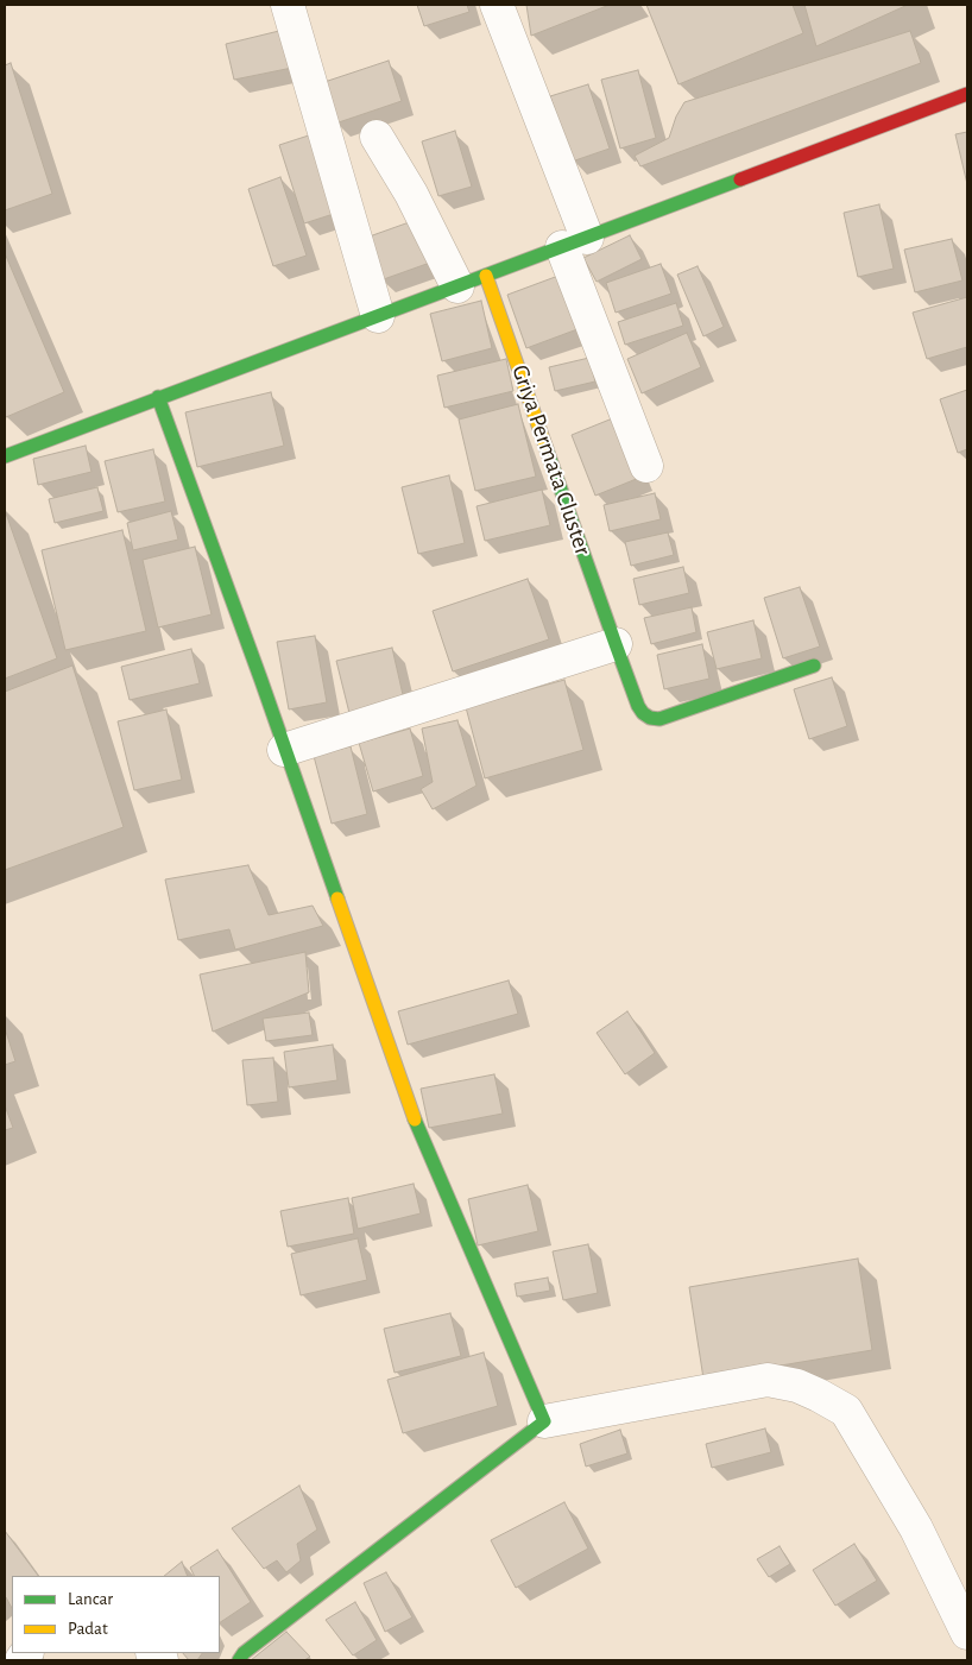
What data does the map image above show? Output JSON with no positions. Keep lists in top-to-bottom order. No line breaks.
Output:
{"streets":{"street":["Griya Permata Cluster"]},"legend":["Lancar","Padat"]}
